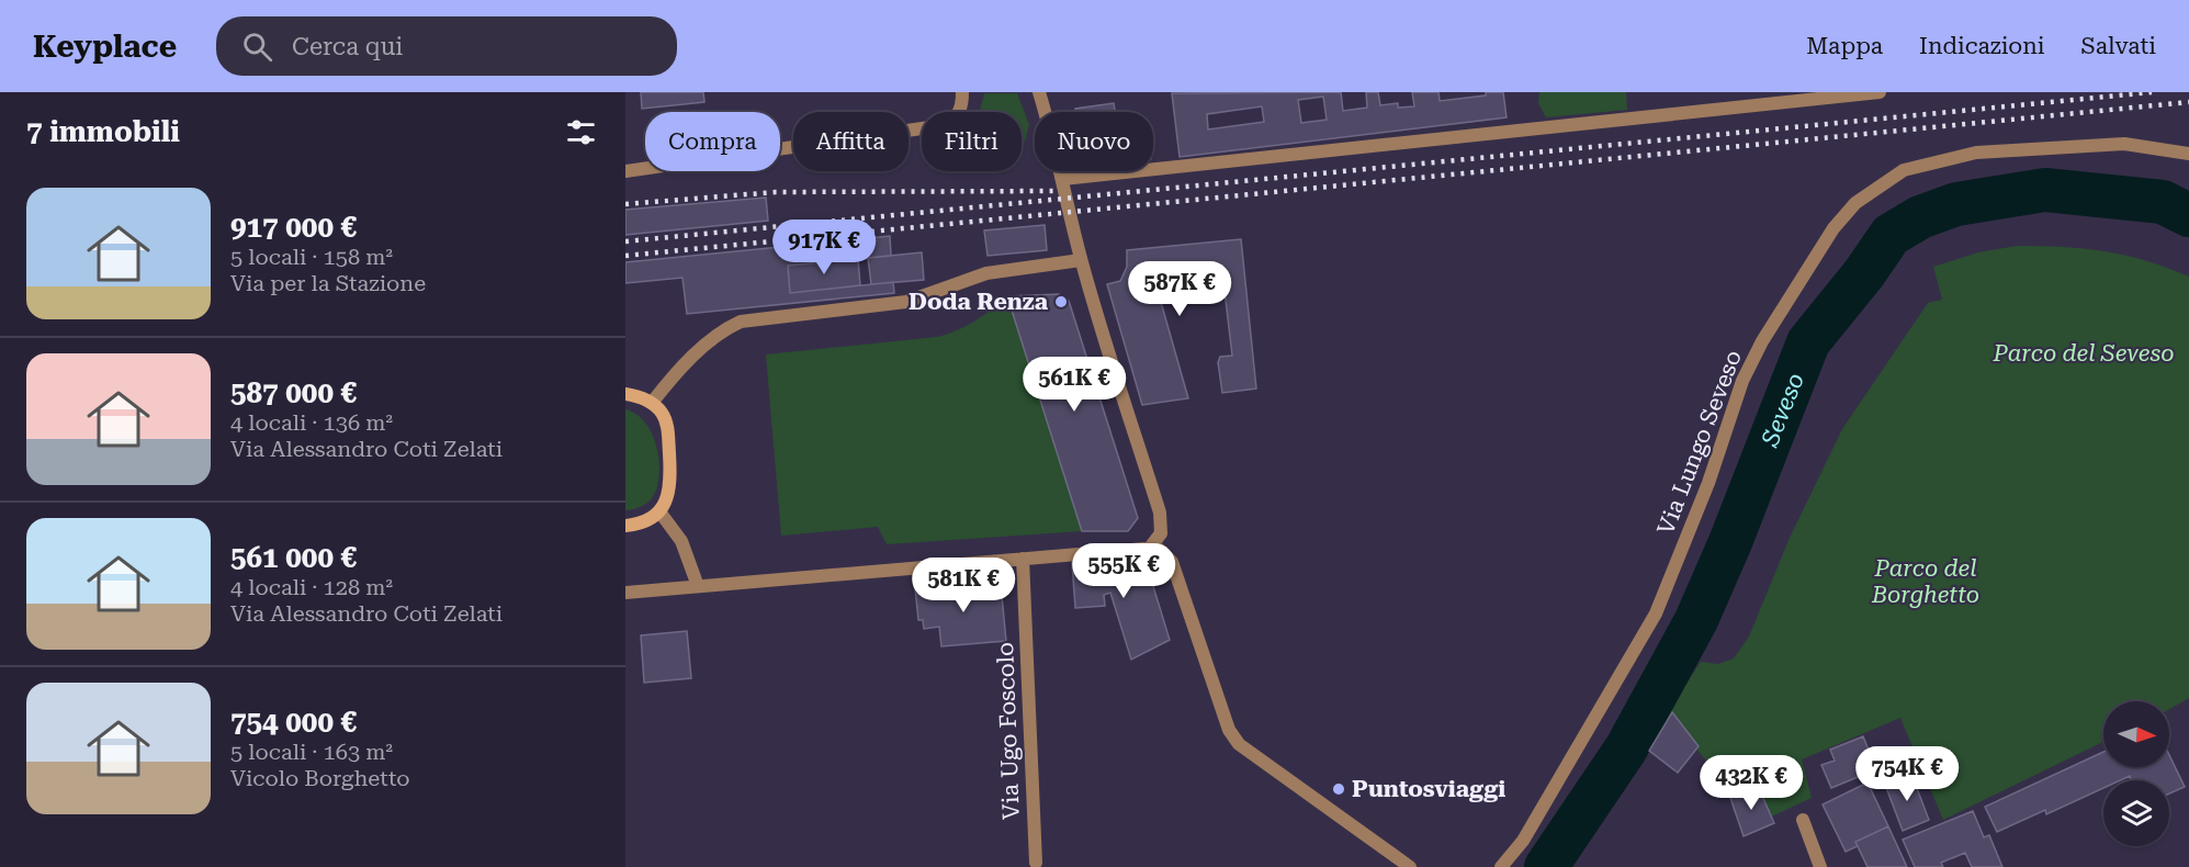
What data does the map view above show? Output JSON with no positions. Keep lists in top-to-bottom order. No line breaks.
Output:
{"streets":{"street":["Via Lungo Seveso","Via Ugo Foscolo"]},"water":["Seveso"],"parks":["Parco del Seveso","Parco del Borghetto"],"places":["Doda Renza","Puntosviaggi"],"north":"right","page":{"header":"Keyplace","search":"Cerca qui","nav":["Mappa","Indicazioni","Salvati"],"heading":"7 immobili","chip":["Compra","Affitta","Filtri","Nuovo"],"list":[{"name":"917 000 €","note":"5 locali · 158 m² · Via per la Stazione"},{"name":"587 000 €","note":"4 locali · 136 m² · Via Alessandro Coti Zelati"},{"name":"561 000 €","note":"4 locali · 128 m² · Via Alessandro Coti Zelati"},{"name":"754 000 €","note":"5 locali · 163 m² · Vicolo Borghetto"}],"price":["917K €","587K €","561K €","555K €","581K €","754K €","432K €"]}}
